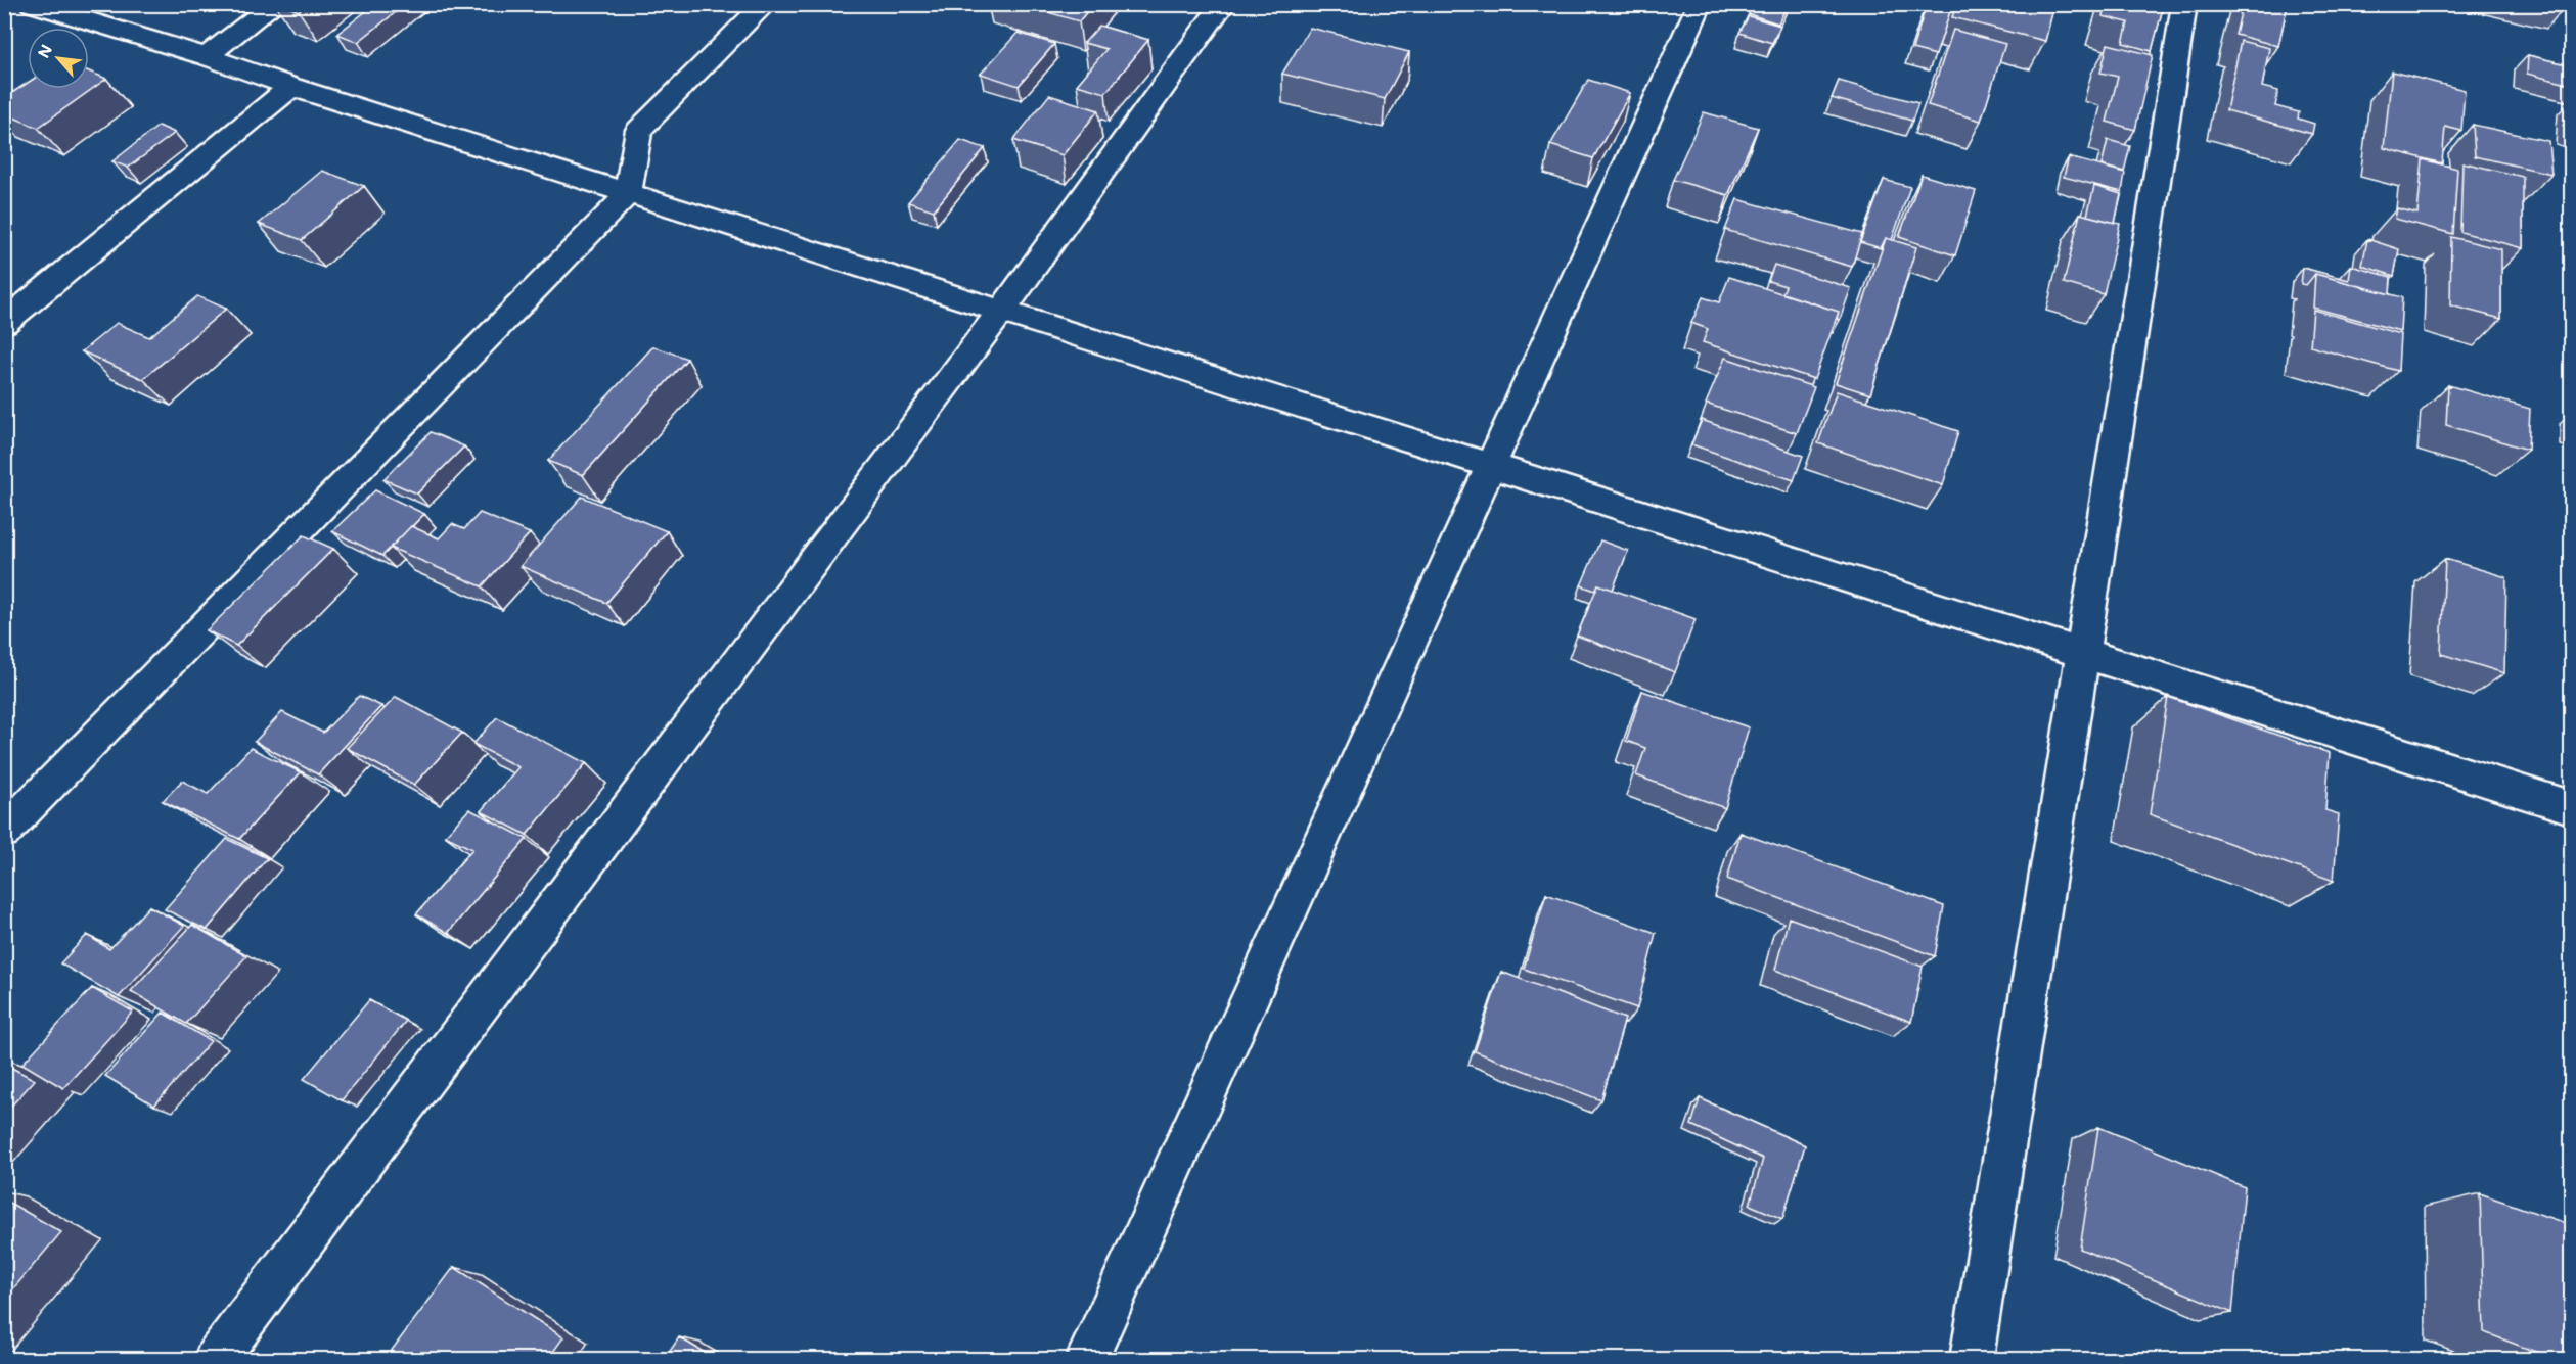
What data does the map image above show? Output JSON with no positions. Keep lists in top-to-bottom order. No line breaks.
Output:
{"north":"top left"}
